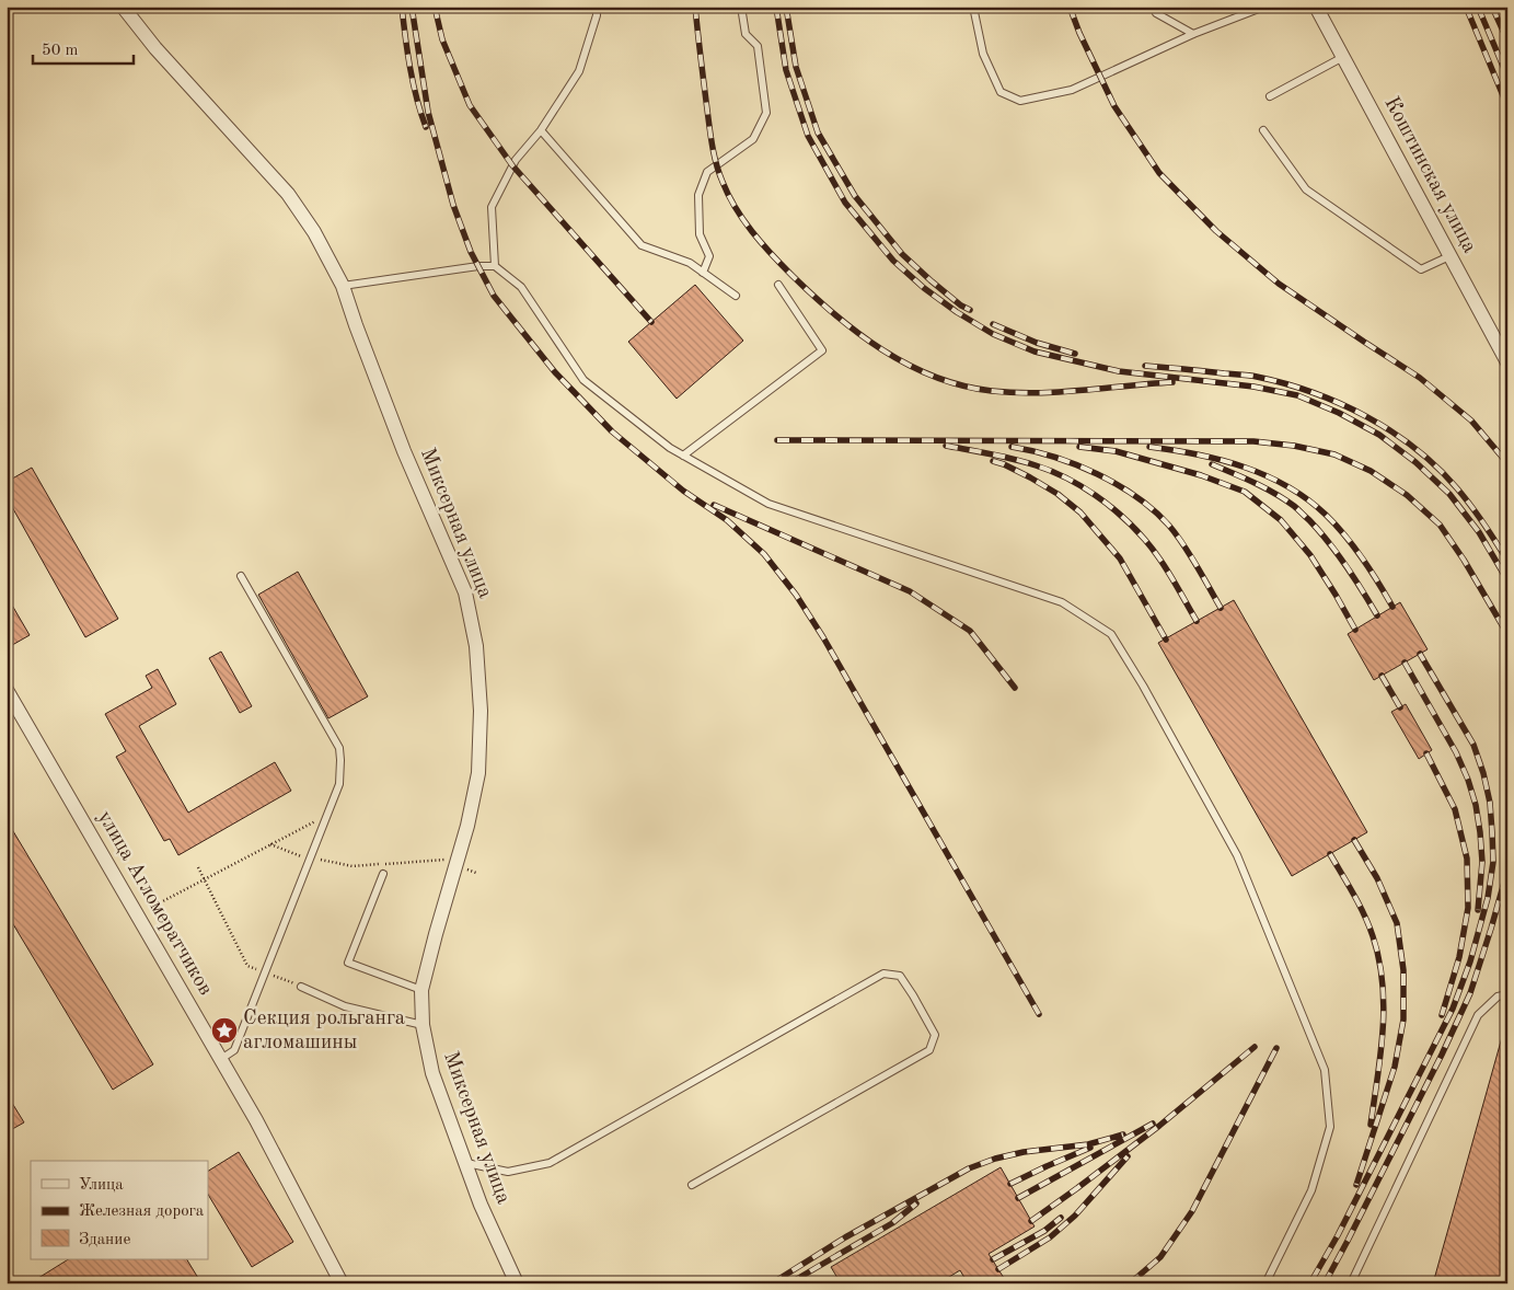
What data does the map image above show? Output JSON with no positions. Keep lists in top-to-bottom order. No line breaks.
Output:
{"streets":{"street":["Коштинская улица","Миксерная улица","улица Агломератчиков"]},"places":{"place":["Секция рольганга агломашины"]},"legend":["Улица","Железная дорога","Здание"],"scale_bar":"50 m"}
